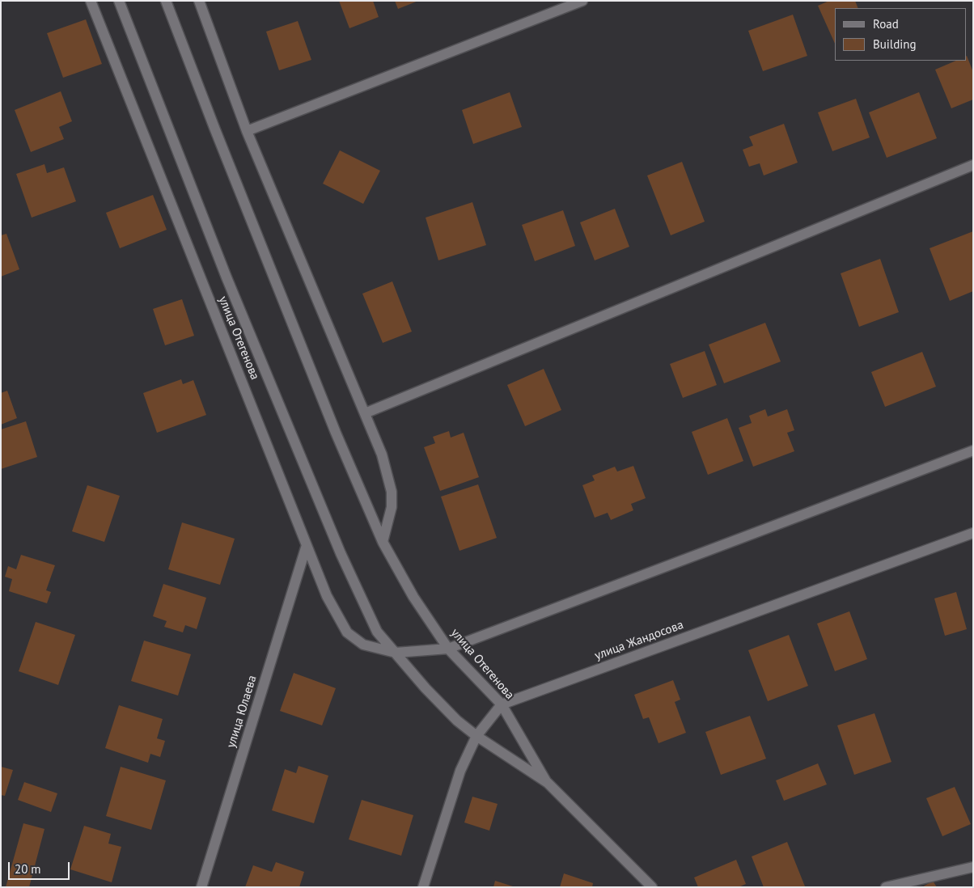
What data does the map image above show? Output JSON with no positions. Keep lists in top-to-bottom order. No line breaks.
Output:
{"streets":{"street":["улица Отегенова","улица Жандосова","улица Юлаева"]},"crossings":[["улица Отегенова","улица Жандосова"],["улица Отегенова","улица Юлаева"]],"legend":["Road","Building"],"scale_bar":"20 m"}
